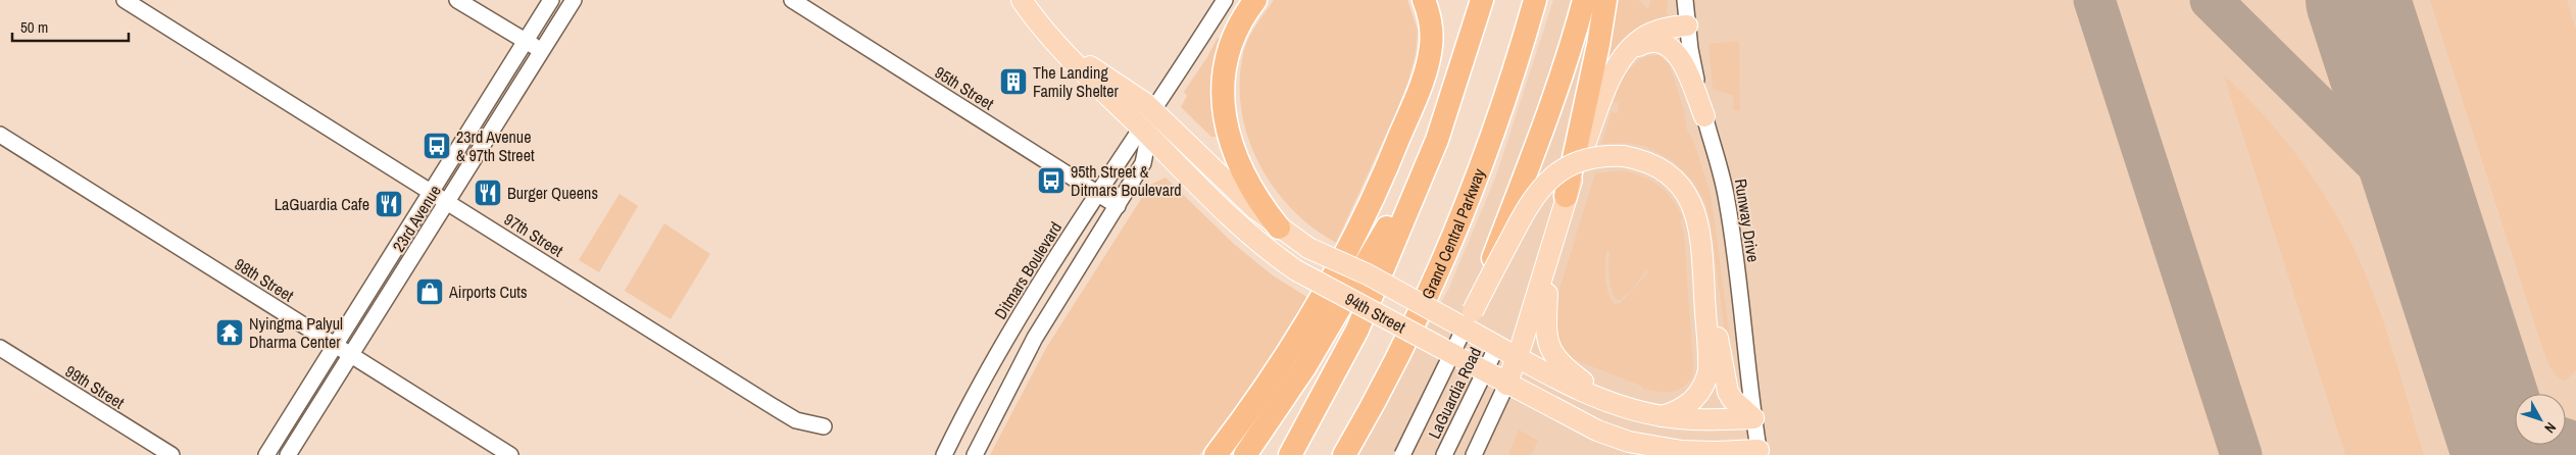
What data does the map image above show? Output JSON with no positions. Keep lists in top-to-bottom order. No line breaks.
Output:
{"streets":{"highway":["Grand Central Parkway"],"main road":["94th Street"],"street":["95th Street","23rd Avenue","Runway Drive","97th Street","Ditmars Boulevard","98th Street","99th Street","LaGuardia Road"]},"crossings":[["95th Street","Ditmars Boulevard"],["23rd Avenue","97th Street"],["23rd Avenue","98th Street"],["Runway Drive","94th Street"],["Ditmars Boulevard","94th Street"],["94th Street","LaGuardia Road"]],"places":{"building":["The Landing Family Shelter"],"bus stop":["23rd Avenue & 97th Street","95th Street & Ditmars Boulevard"],"restaurant":["Burger Queens","LaGuardia Cafe"],"shop":["Airports Cuts"],"temple":["Nyingma Palyul Dharma Center"]},"scale_bar":"50 m","north":"bottom right"}
